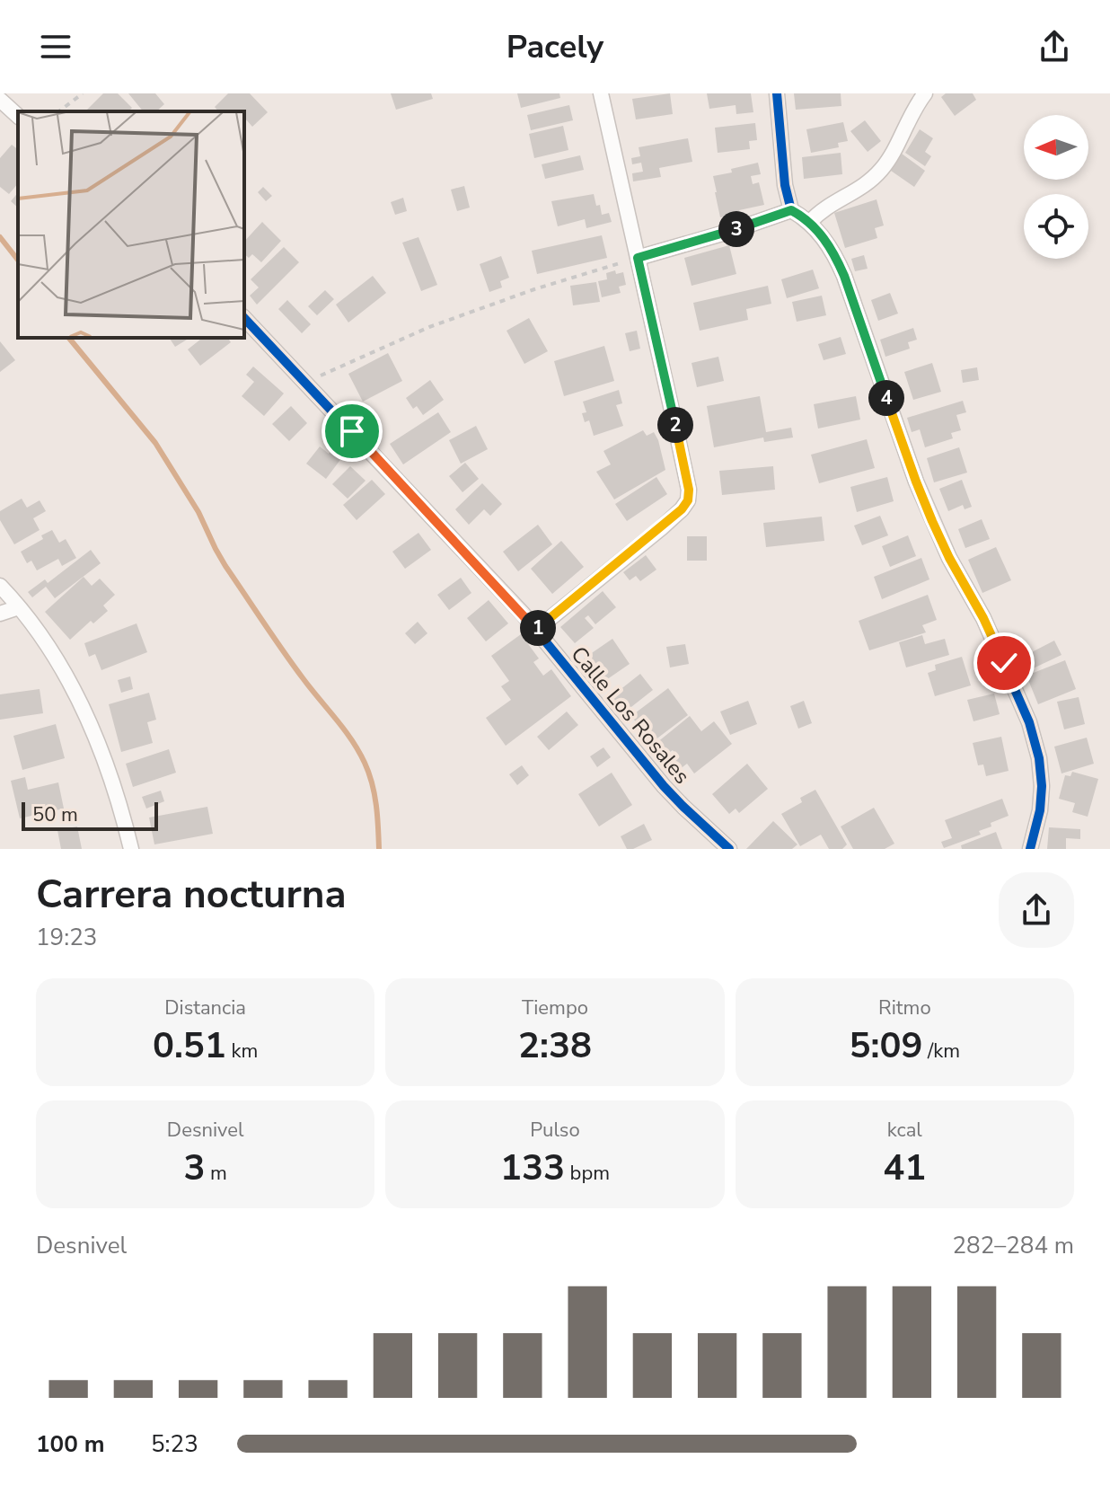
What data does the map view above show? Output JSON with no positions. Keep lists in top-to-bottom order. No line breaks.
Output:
{"streets":{"street":["Calle Los Rosales"]},"scale_bar":"50 m","north":"left","page":{"header":"Pacely","pins":["3","4","2","1"],"scale":"50 m","heading":["Carrera nocturna","19:23"],"stats":[["Distancia","0.51 km"],["Tiempo","2:38"],["Ritmo","5:09 /km"],["Desnivel","3 m"],["Pulso","133 bpm"],["kcal","41"]],"chart":["Desnivel","282–284 m"],"list":[{"name":"100 m","note":"5:23"}]}}
